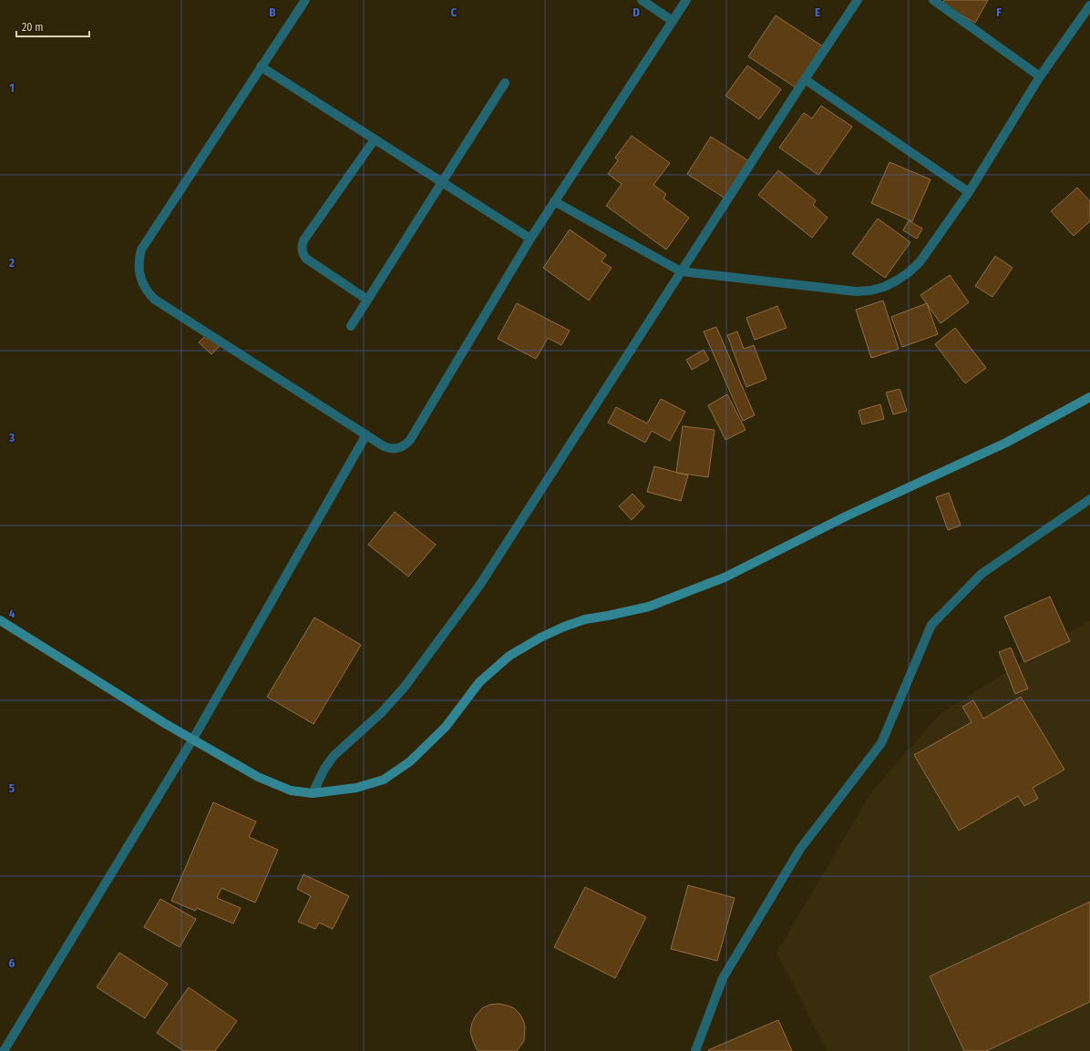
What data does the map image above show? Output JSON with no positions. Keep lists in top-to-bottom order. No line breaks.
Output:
{"scale_bar":"20 m","grid":{"columns":["B","C","D","E","F"],"rows":["1","2","3","4","5","6"]}}
